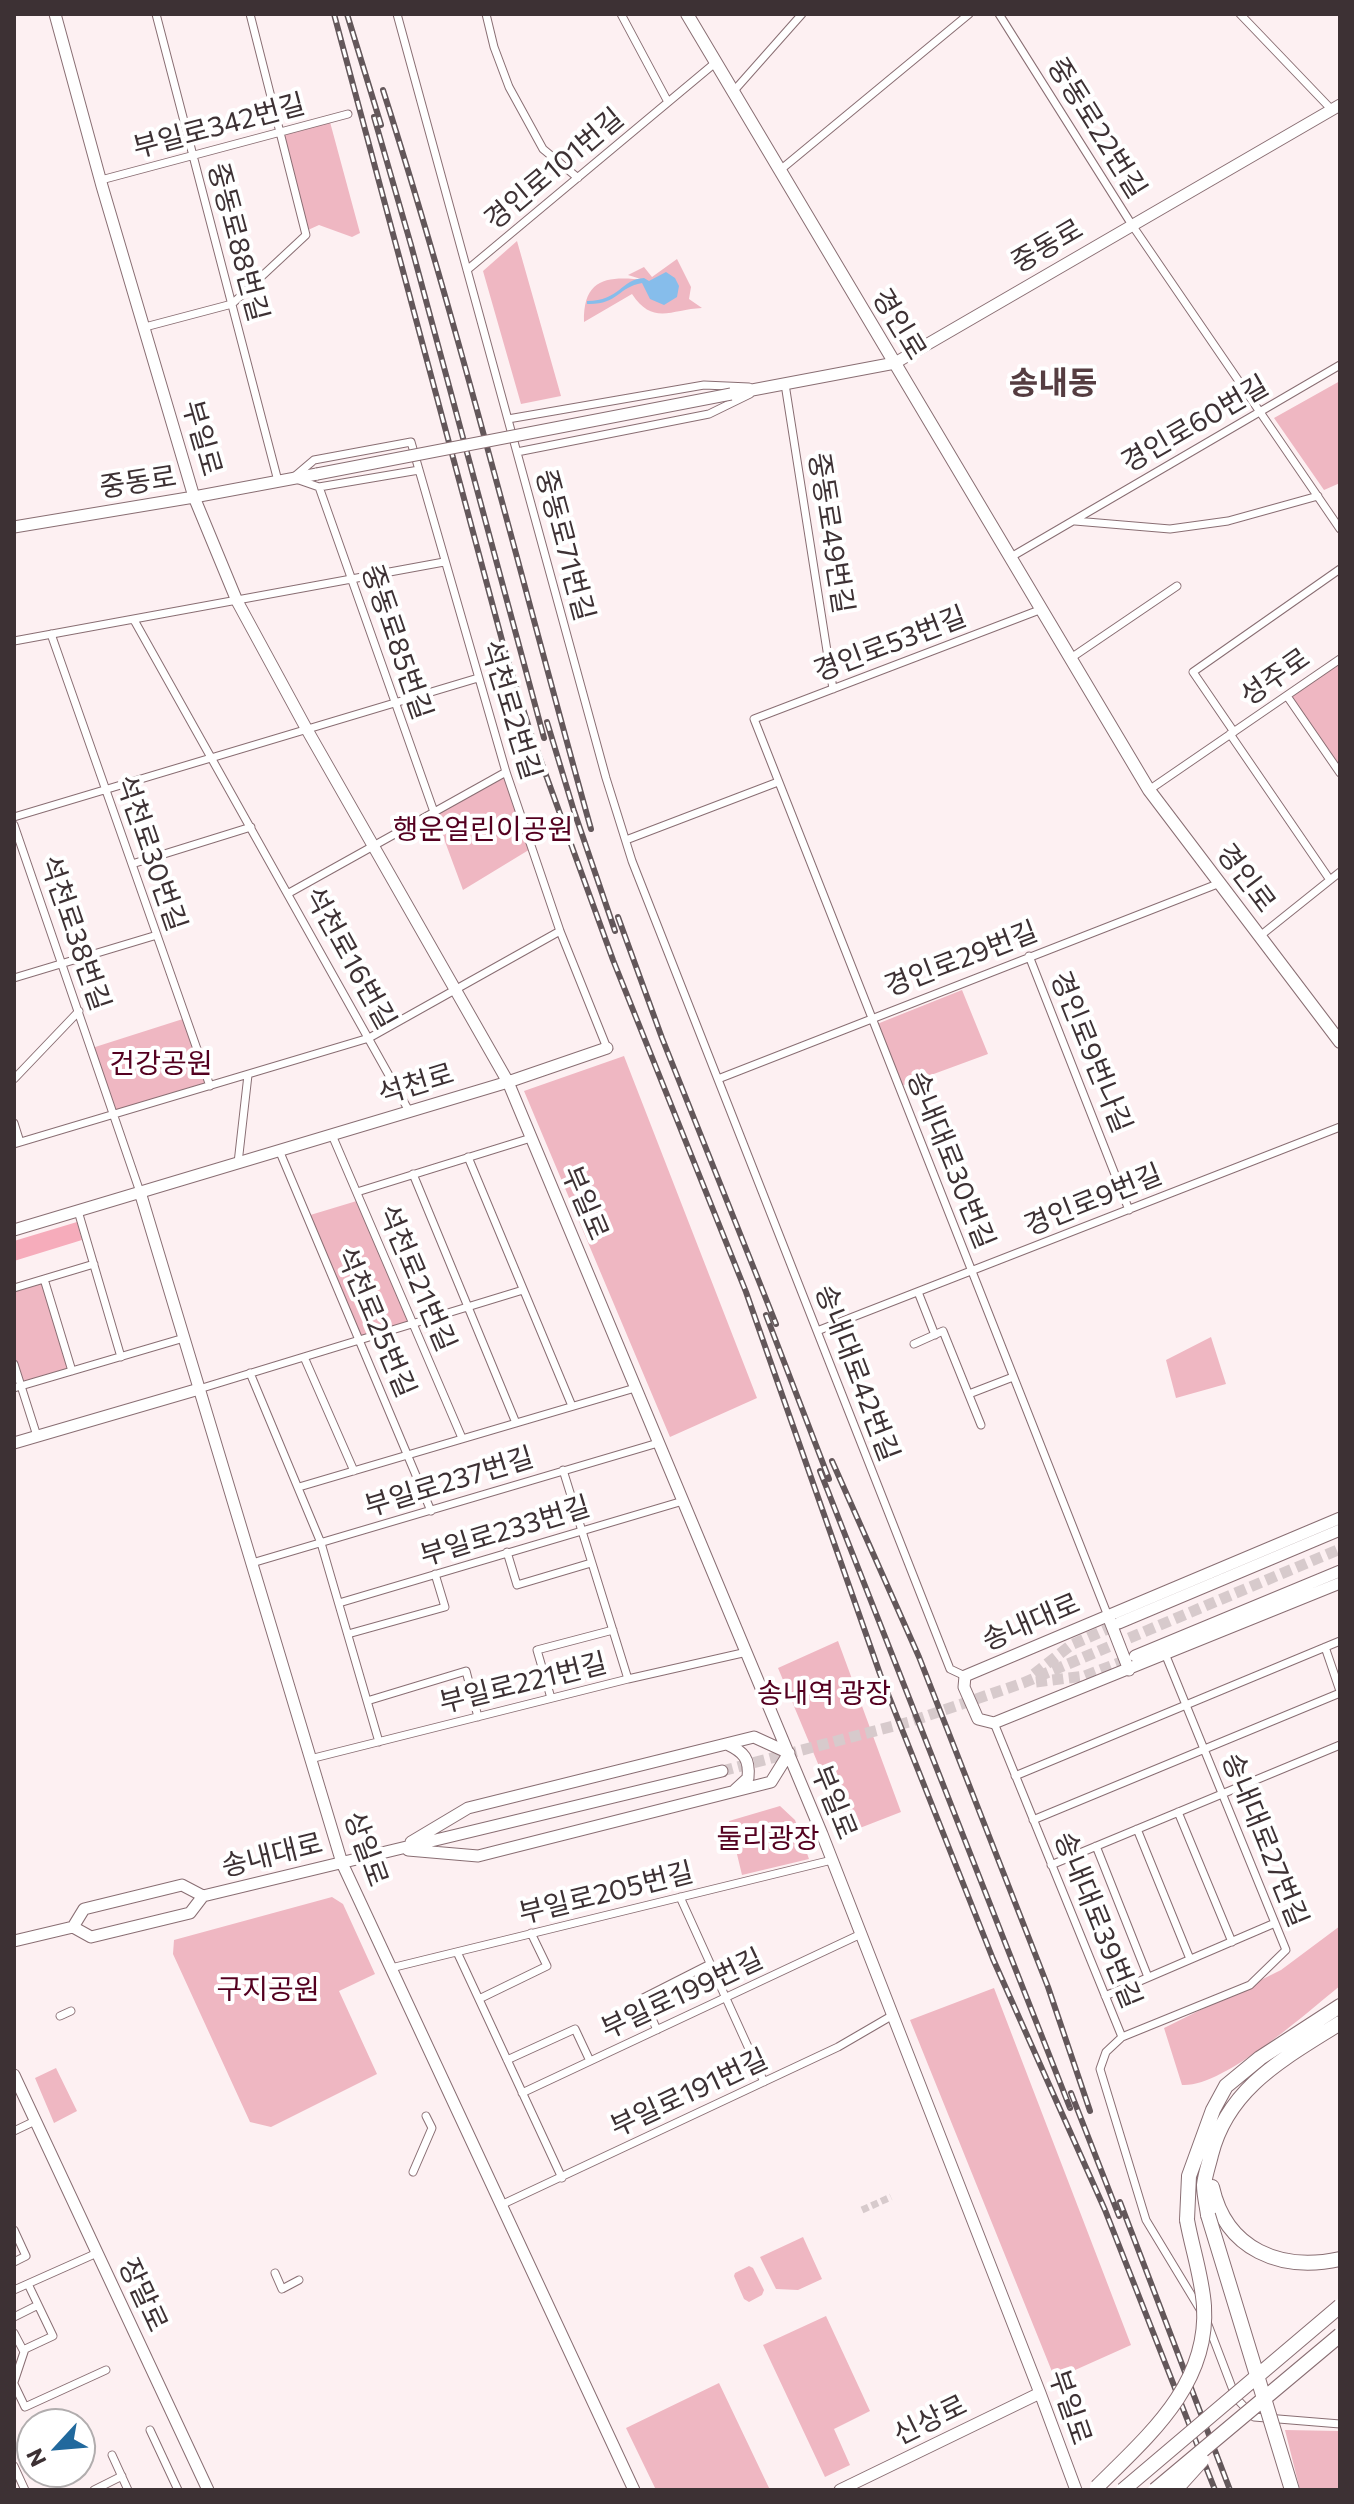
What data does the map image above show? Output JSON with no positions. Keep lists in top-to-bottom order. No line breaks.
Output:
{"streets":{"main road":["경인로"],"street":["부일로342번길","중동로22번길","경인로101번길","중동로88번길","중동로","경인로60번길","부일로","중동로49번길","중동로71번길","중동로85번길","경인로53번길","성주로","석천로2번길","석천로30번길","석천로38번길","석천로16번길","경인로29번길","경인로9번나길","석천로","송내대로30번길","경인로9번길","석천로21번길","석천로25번길","송내대로42번길","부일로237번길","부일로233번길","송내대로","부일로221번길","송내대로27번길","상일로","부일로205번길","송내대로39번길","부일로199번길","부일로191번길","장말로","신상로"]},"crossings":[["부일로342번길","중동로88번길"],["부일로342번길","부일로"],["중동로22번길","중동로"],["중동로22번길","경인로60번길"],["경인로101번길","경인로"],["경인로101번길","중동로71번길"],["중동로88번길","중동로"],["중동로","경인로"],["중동로","부일로"],["중동로","중동로49번길"],["중동로","중동로71번길"],["경인로","경인로60번길"],["경인로","경인로53번길"],["경인로","성주로"],["경인로","경인로29번길"],["부일로","석천로"],["부일로","부일로237번길"],["부일로","부일로233번길"],["부일로","송내대로"],["부일로","부일로221번길"],["부일로","부일로205번길"],["부일로","부일로199번길"],["부일로","부일로191번길"],["부일로","신상로"],["중동로49번길","경인로53번길"],["중동로71번길","경인로29번길"],["중동로71번길","송내대로42번길"],["경인로53번길","송내대로30번길"],["석천로2번길","석천로"],["석천로38번길","석천로"],["석천로38번길","상일로"],["석천로16번길","석천로"],["경인로29번길","경인로9번나길"],["경인로29번길","송내대로30번길"],["경인로29번길","송내대로42번길"],["경인로9번나길","경인로9번길"],["석천로","석천로21번길"],["석천로","석천로25번길"],["석천로","상일로"],["송내대로30번길","경인로9번길"],["송내대로30번길","송내대로"],["경인로9번길","송내대로42번길"],["석천로25번길","부일로237번길"],["송내대로42번길","송내대로"],["부일로237번길","상일로"],["송내대로","상일로"],["송내대로","송내대로39번길"],["부일로221번길","상일로"],["송내대로27번길","송내대로39번길"],["상일로","부일로205번길"],["상일로","부일로191번길"]],"districts":["송내동"],"parks":["행운얼린이공원","건강공원","송내역 광장","둘리광장","구지공원"],"north":"bottom left"}
